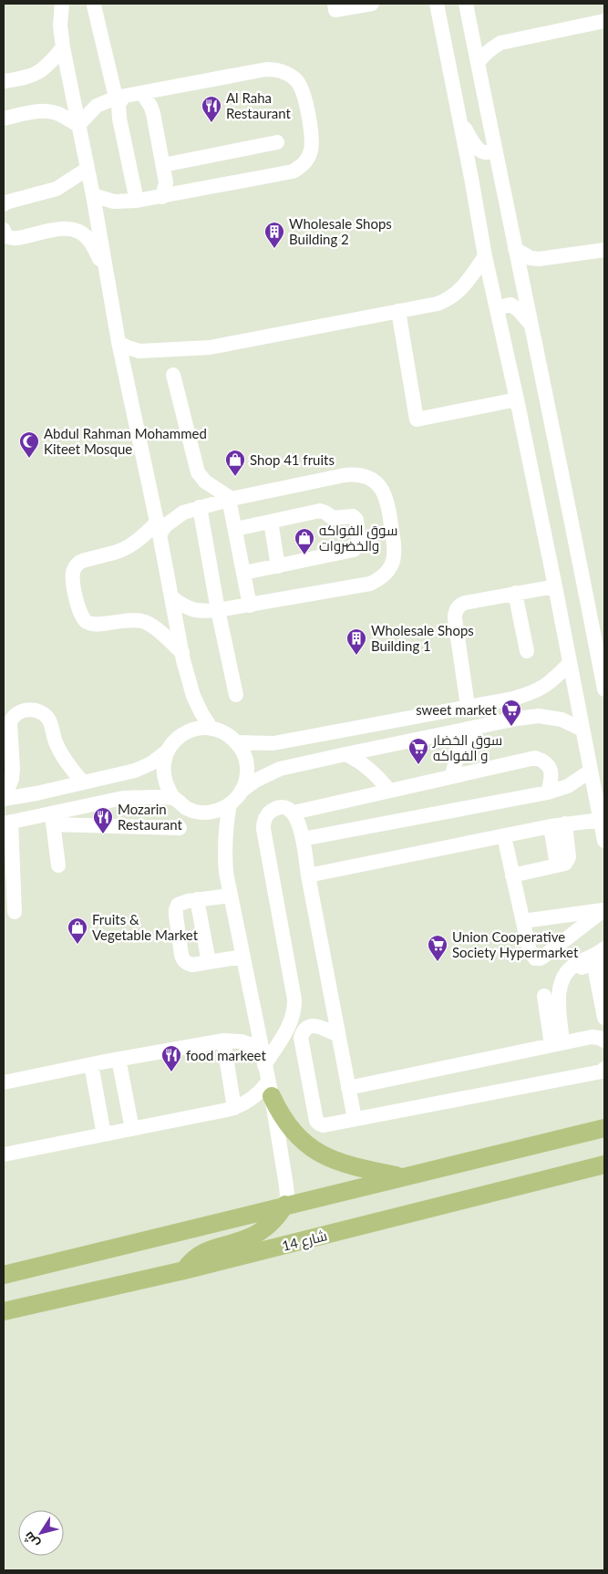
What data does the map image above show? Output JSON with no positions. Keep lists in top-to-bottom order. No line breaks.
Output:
{"streets":{"main road":["شارع 14"]},"places":{"restaurant":["Al Raha Restaurant","Mozarin Restaurant","food markeet"],"building":["Wholesale Shops Building 2","Wholesale Shops Building 1"],"mosque":["Abdul Rahman Mohammed Kiteet Mosque"],"shop":["Shop 41 fruits","سوق الفواكه والخضروات","Fruits & Vegetable Market"],"supermarket":["sweet market","سوق الخضار و الفواكه","Union Cooperative Society Hypermarket"]},"north":"bottom left"}
